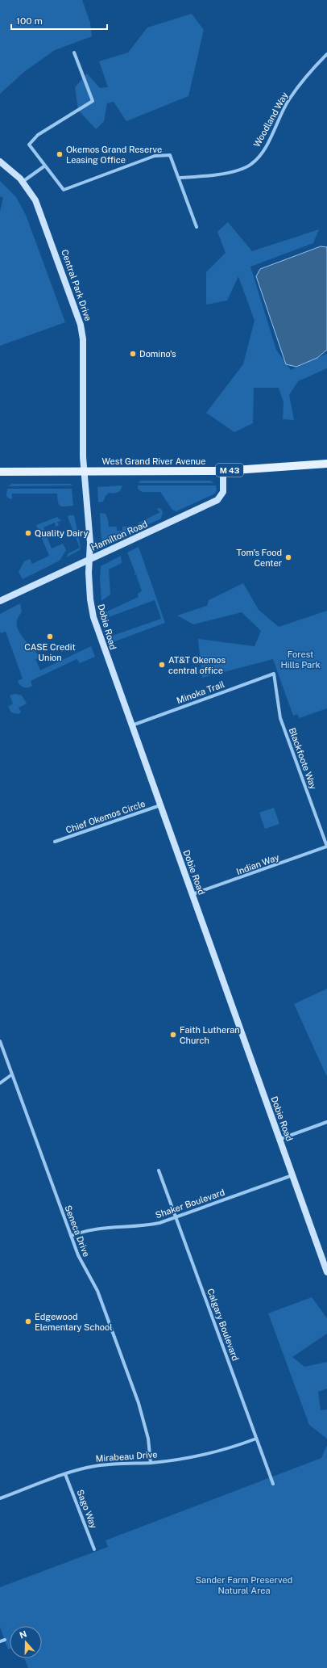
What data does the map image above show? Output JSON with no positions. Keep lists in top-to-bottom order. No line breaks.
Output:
{"streets":{"main road":["West Grand River Avenue","M 43"],"street":["Woodland Way","Central Park Drive","Hamilton Road","Dobie Road","Minoka Trail","Blackfoote Way","Chief Okemos Circle","Indian Way","Shaker Boulevard","Seneca Drive","Calgary Boulevard","Mirabeau Drive","Sago Way"]},"crossings":[["Central Park Drive","West Grand River Avenue"],["Central Park Drive","Dobie Road"],["West Grand River Avenue","Hamilton Road"],["West Grand River Avenue","Dobie Road"],["Hamilton Road","Dobie Road"],["Dobie Road","Minoka Trail"],["Dobie Road","Chief Okemos Circle"],["Dobie Road","Indian Way"],["Dobie Road","Shaker Boulevard"],["Minoka Trail","Blackfoote Way"],["Blackfoote Way","Indian Way"],["Shaker Boulevard","Seneca Drive"],["Shaker Boulevard","Calgary Boulevard"],["Seneca Drive","Mirabeau Drive"],["Calgary Boulevard","Mirabeau Drive"],["Mirabeau Drive","Sago Way"]],"parks":["Forest Hills Park","Sander Farm Preserved Natural Area"],"places":["Okemos Grand Reserve Leasing Office","Domino's","Quality Dairy","Tom's Food Center","CASE Credit Union","AT&T Okemos central office","Faith Lutheran Church","Edgewood Elementary School"],"scale_bar":"100 m","north":"top"}
